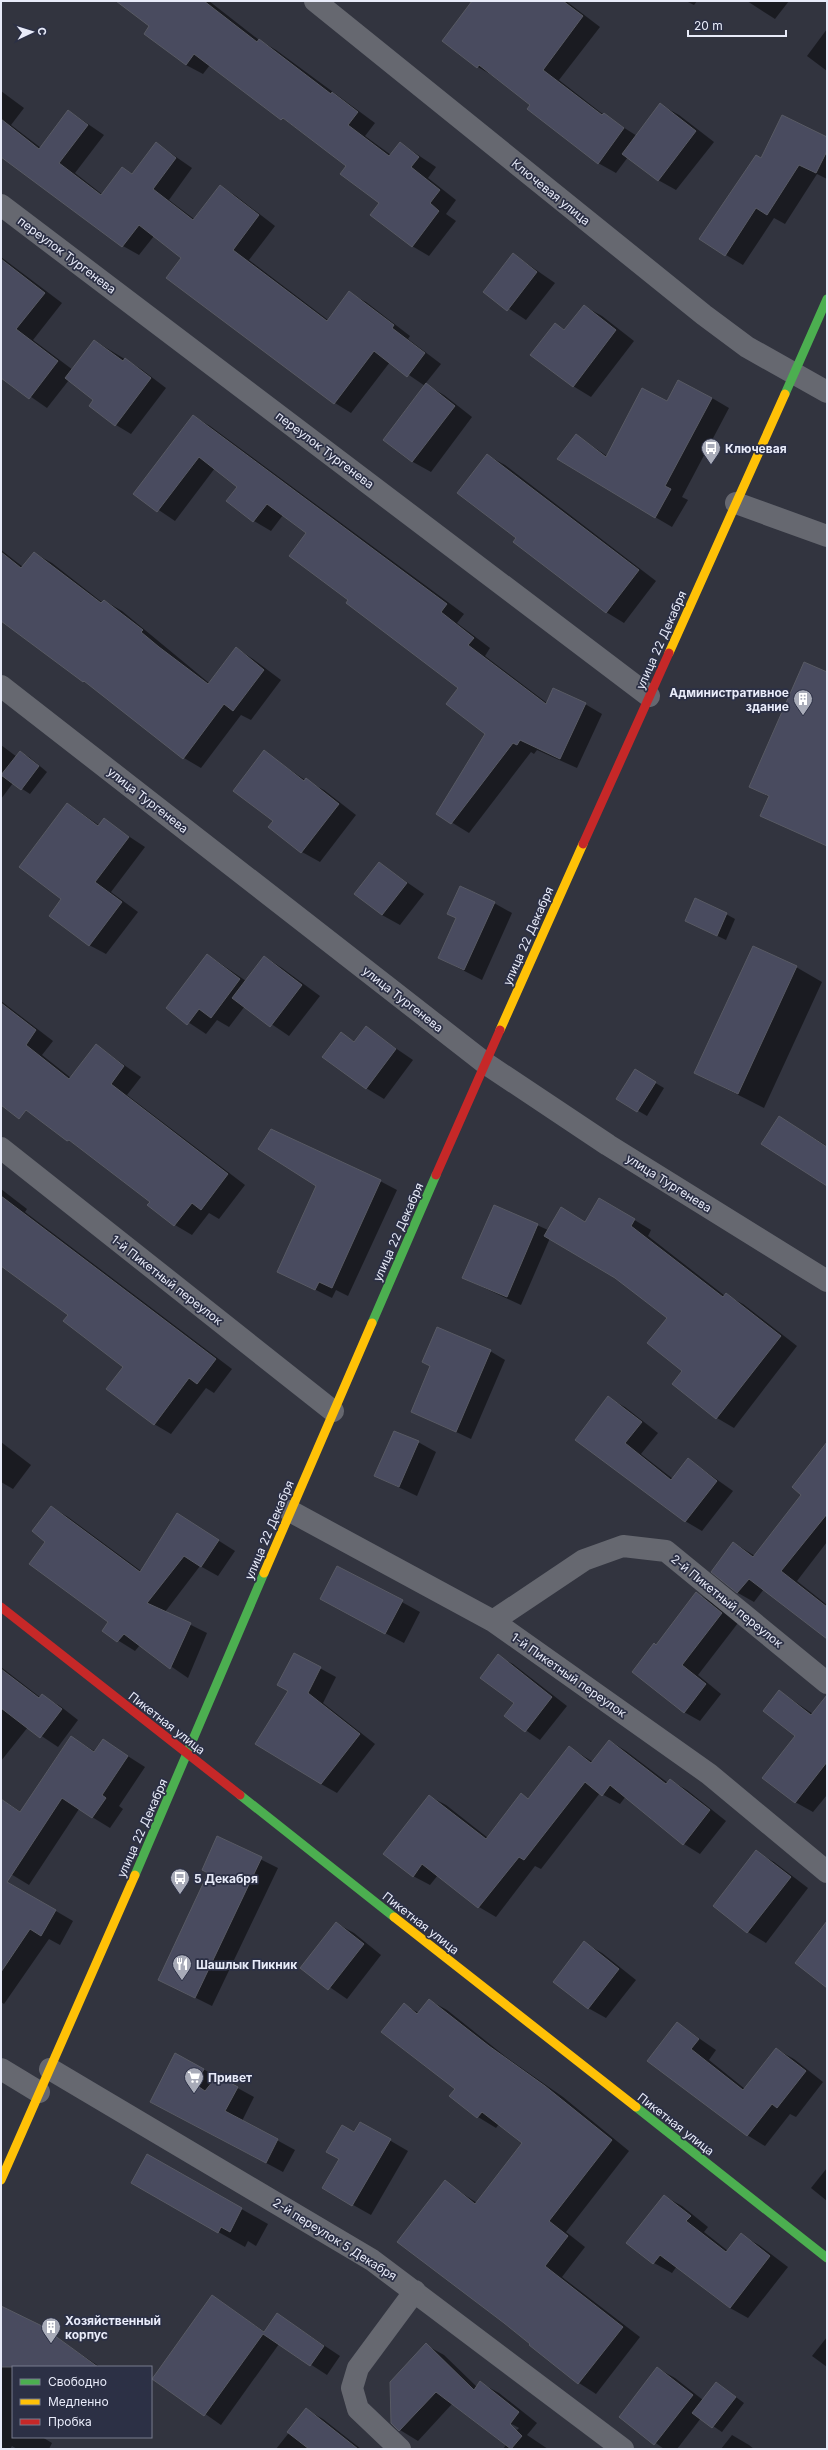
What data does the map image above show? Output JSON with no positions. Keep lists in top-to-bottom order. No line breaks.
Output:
{"streets":{"main road":["улица 22 Декабря","Пикетная улица"],"street":["Ключевая улица","переулок Тургенева","улица Тургенева","1-й Пикетный переулок","2-й Пикетный переулок","2-й переулок 5 Декабря"]},"crossings":[["Ключевая улица","улица 22 Декабря"],["переулок Тургенева","улица 22 Декабря"],["улица 22 Декабря","улица Тургенева"],["улица 22 Декабря","1-й Пикетный переулок"],["улица 22 Декабря","Пикетная улица"],["улица 22 Декабря","2-й переулок 5 Декабря"],["1-й Пикетный переулок","2-й Пикетный переулок"]],"places":{"bus stop":["Ключевая","5 Декабря"],"building":["Административное здание","Хозяйственный корпус"],"restaurant":["Шашлык Пикник"],"supermarket":["Привет"]},"legend":["Свободно","Медленно","Пробка"],"scale_bar":"20 m","north":"right"}
